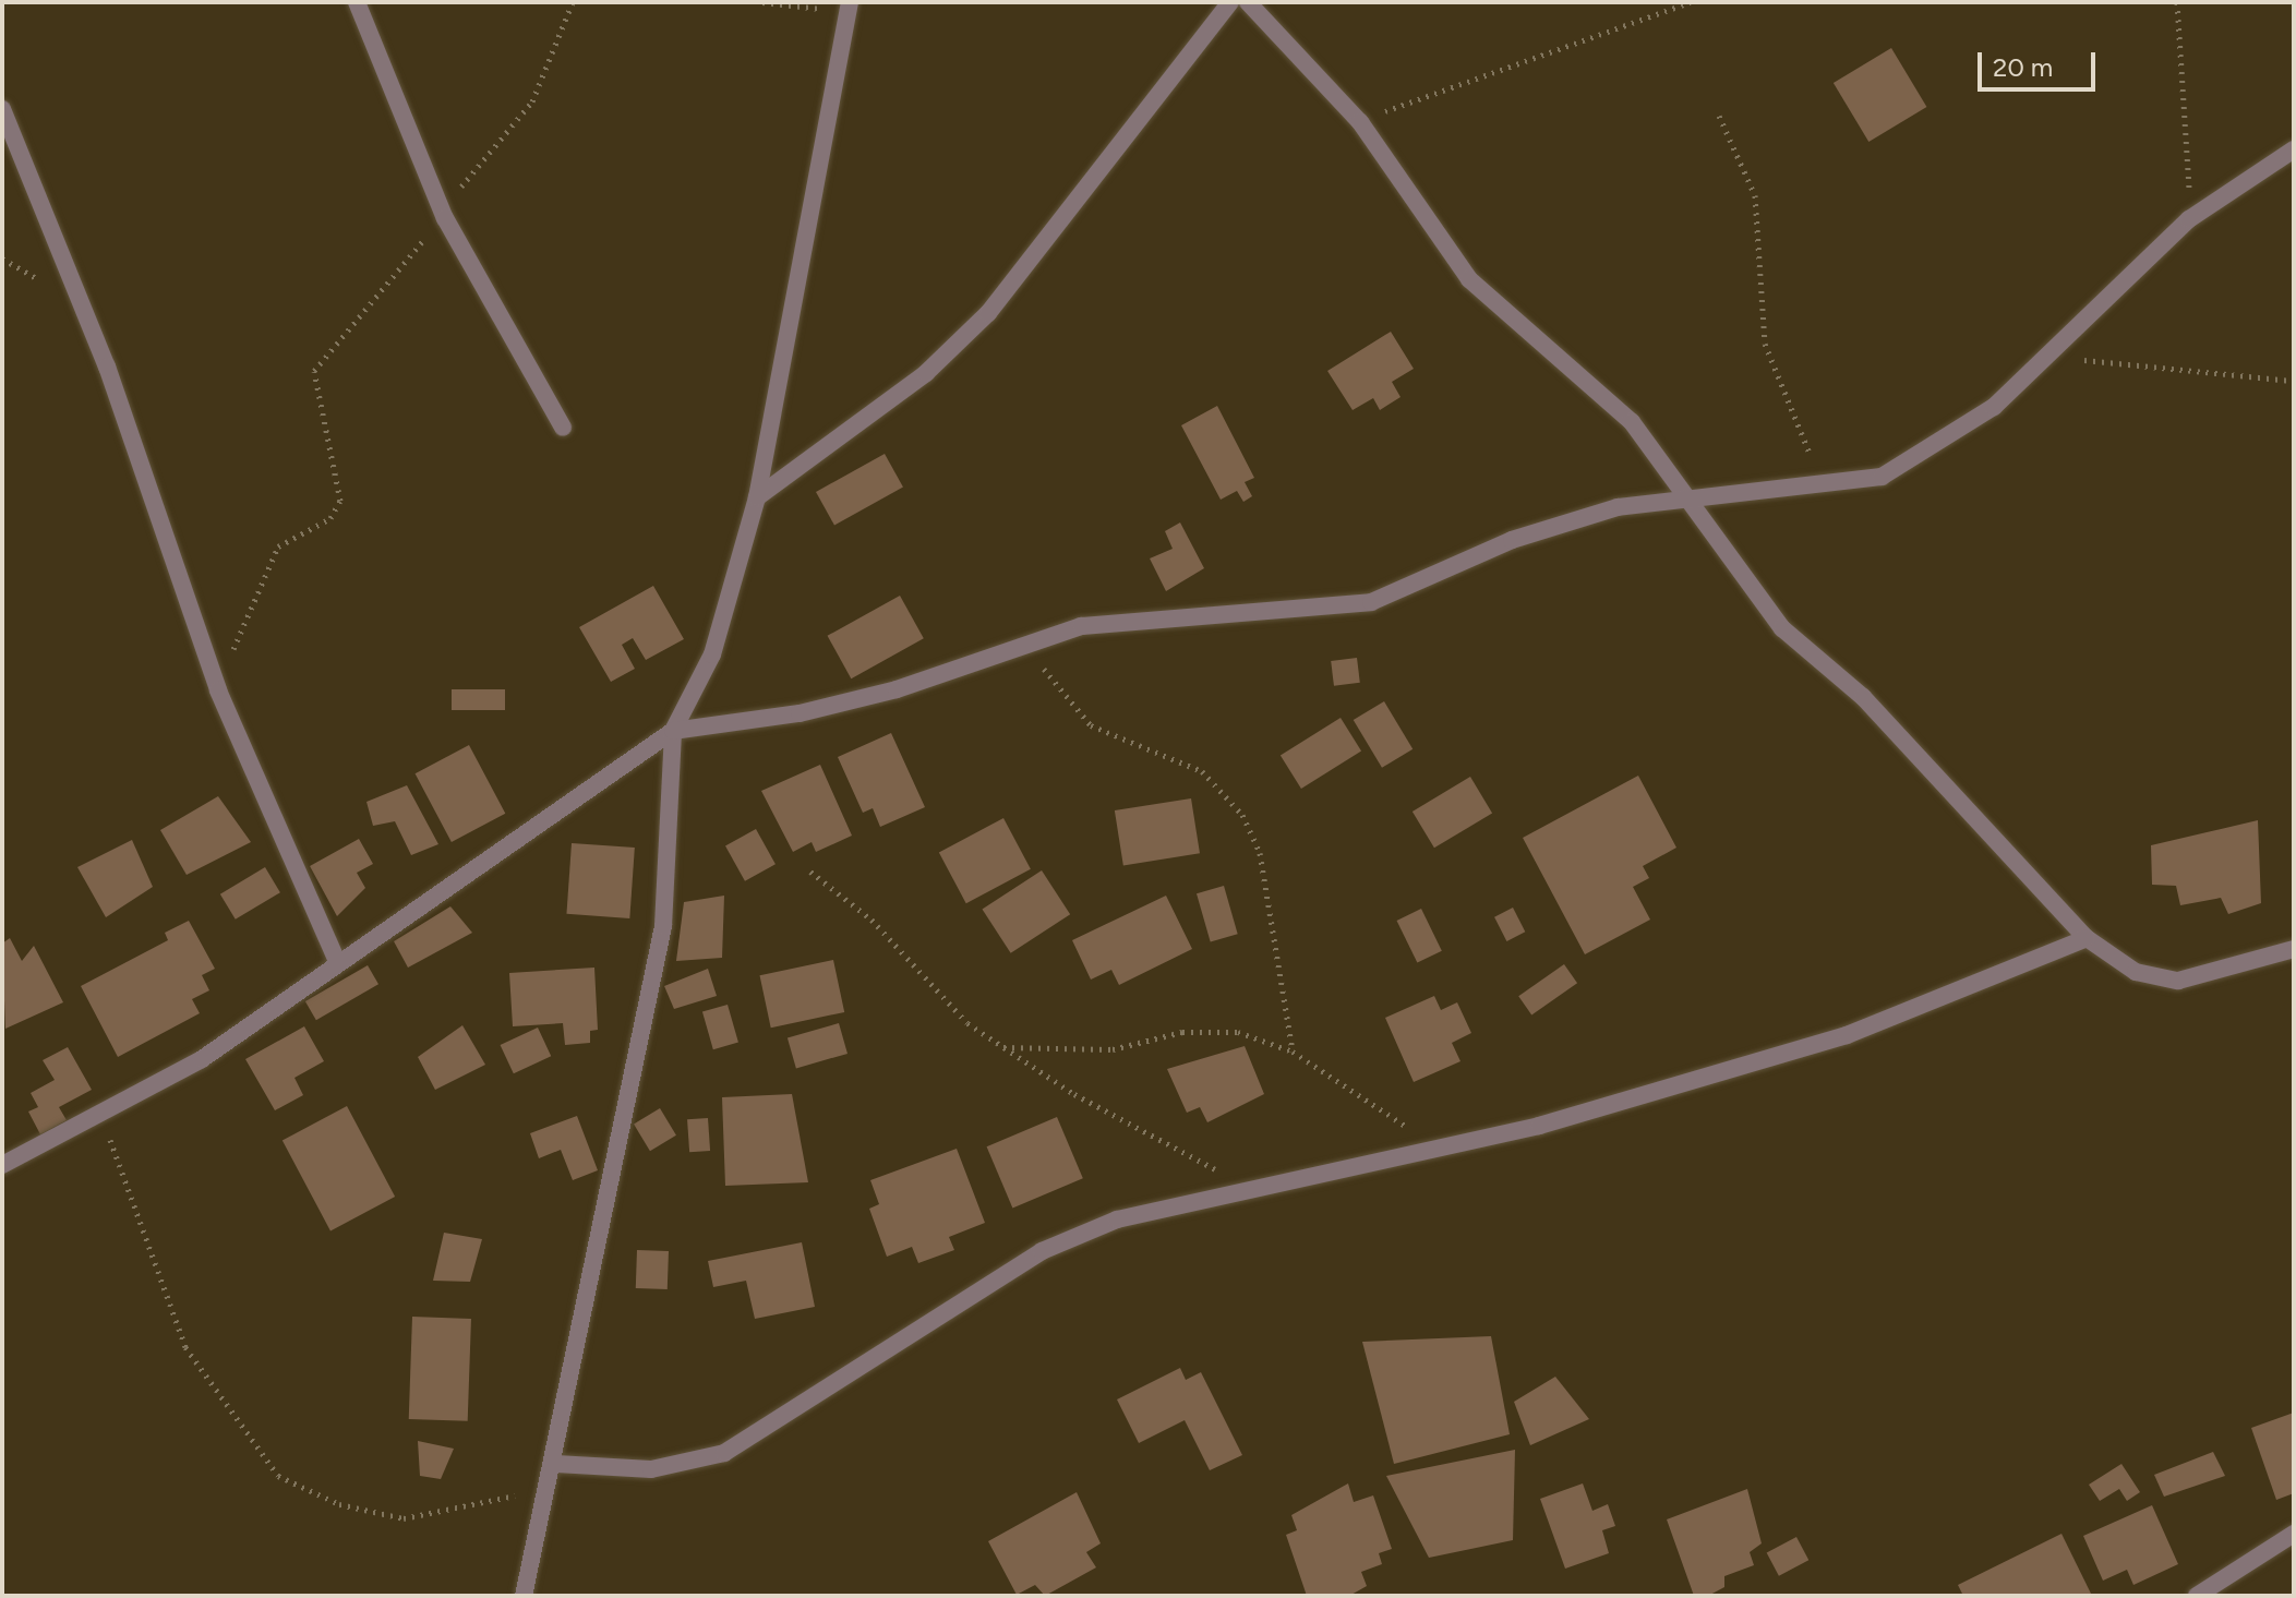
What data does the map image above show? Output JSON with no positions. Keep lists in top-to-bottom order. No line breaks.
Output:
{"scale_bar":"20 m"}
